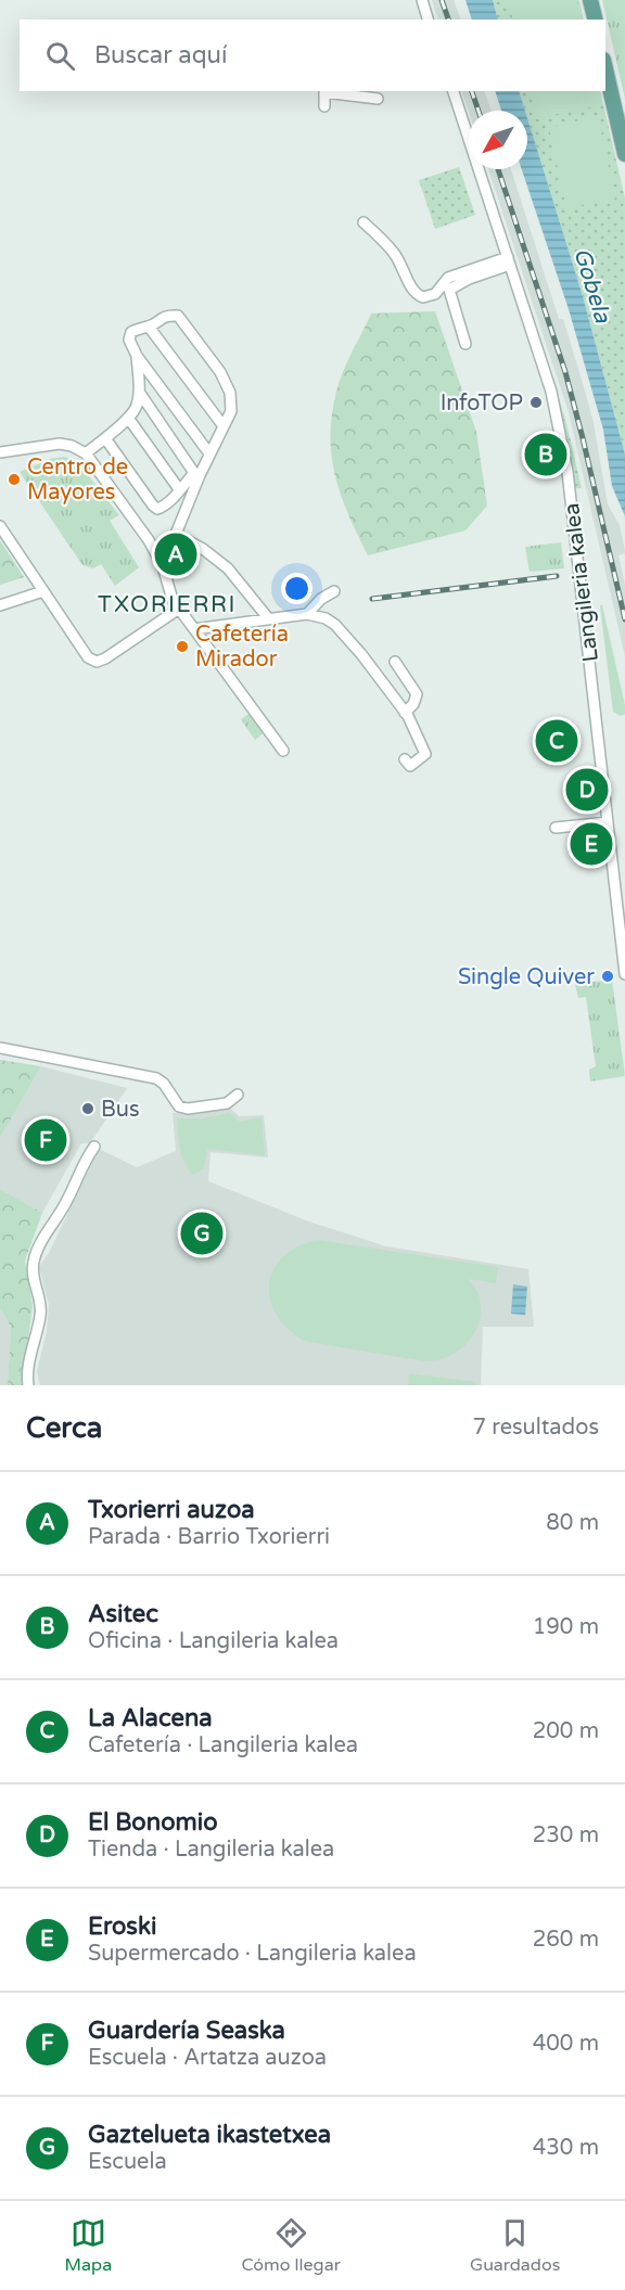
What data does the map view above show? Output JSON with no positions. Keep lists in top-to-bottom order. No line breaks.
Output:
{"streets":{"street":["Langileria kalea"]},"districts":["TXORIERRI"],"water":["Gobela"],"places":["InfoTOP","Centro de Mayores","Cafetería Mirador","Single Quiver","Bus"],"north":"bottom left","page":{"search":"Buscar aquí","pins":["B","A","C","D","E","F","G"],"heading":["Cerca","7 resultados"],"list":[{"mark":"A","name":"Txorierri auzoa","note":"Parada · Barrio Txorierri","value":"80 m"},{"mark":"B","name":"Asitec","note":"Oficina · Langileria kalea","value":"190 m"},{"mark":"C","name":"La Alacena","note":"Cafetería · Langileria kalea","value":"200 m"},{"mark":"D","name":"El Bonomio","note":"Tienda · Langileria kalea","value":"230 m"},{"mark":"E","name":"Eroski","note":"Supermercado · Langileria kalea","value":"260 m"},{"mark":"F","name":"Guardería Seaska","note":"Escuela · Artatza auzoa","value":"400 m"},{"mark":"G","name":"Gaztelueta ikastetxea","note":"Escuela","value":"430 m"}],"nav":["Mapa","Cómo llegar","Guardados"]}}
